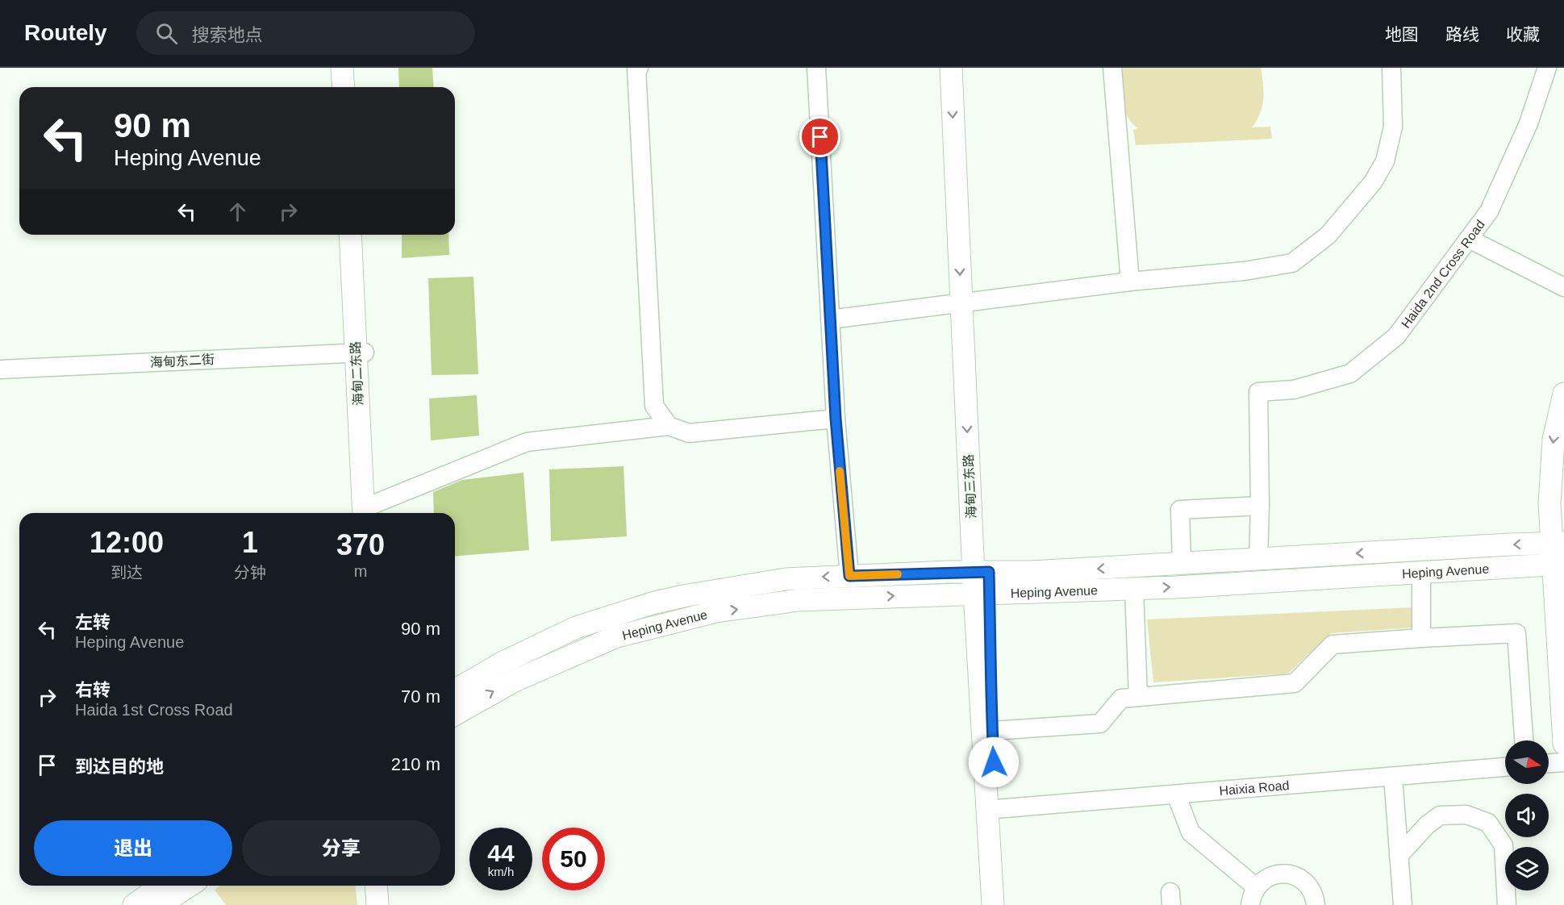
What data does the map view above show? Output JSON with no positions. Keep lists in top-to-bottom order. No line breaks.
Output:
{"streets":{"main road":["海甸二东路","Heping Avenue"],"street":["Haida 2nd Cross Road","海甸东二街","Haixia Road"]},"crossings":[["海甸东二街","海甸二东路"]],"north":"right","page":{"header":"Routely","search":"搜索地点","nav":["地图","路线","收藏"],"turn":["90 m","Heping Avenue"],"eta":["12:00","到达","1","分钟","370","m"],"list":[{"name":"左转","note":"Heping Avenue","value":"90 m"},{"name":"右转","note":"Haida 1st Cross Road","value":"70 m"},{"name":"到达目的地","value":"210 m"}],"buttons":["退出","分享"],"speed":"44 km/h","limit":"50"}}
